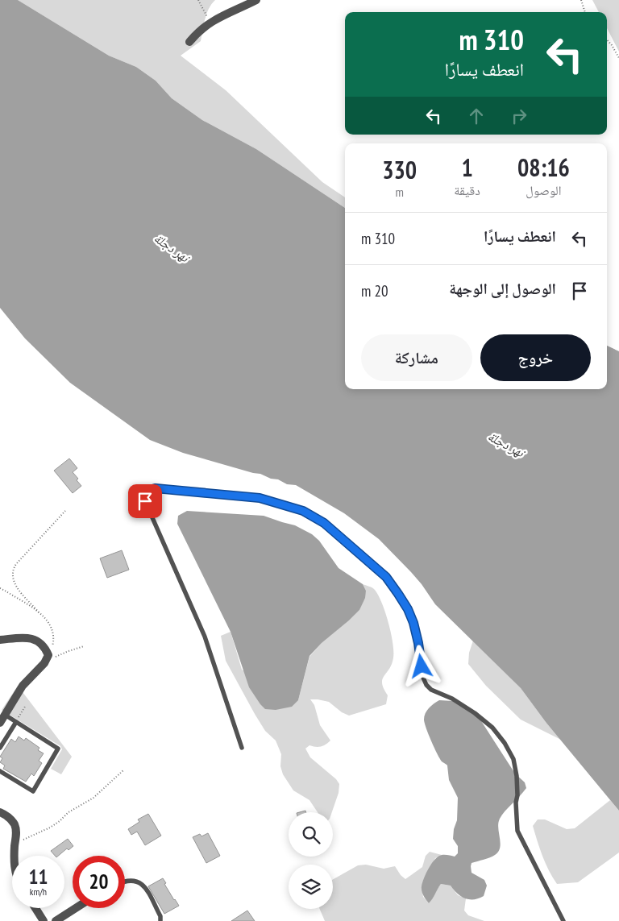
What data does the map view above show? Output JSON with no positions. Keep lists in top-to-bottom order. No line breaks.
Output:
{"water":["نهر دجلة"],"page":{"turn":["310 m","انعطف يسارًا"],"eta":["08:16","الوصول","1","دقيقة","330","m"],"list":[{"name":"انعطف يسارًا","value":"310 m"},{"name":"الوصول إلى الوجهة","value":"20 m"}],"buttons":["خروج","مشاركة"],"speed":"11 km/h","limit":"20"}}
